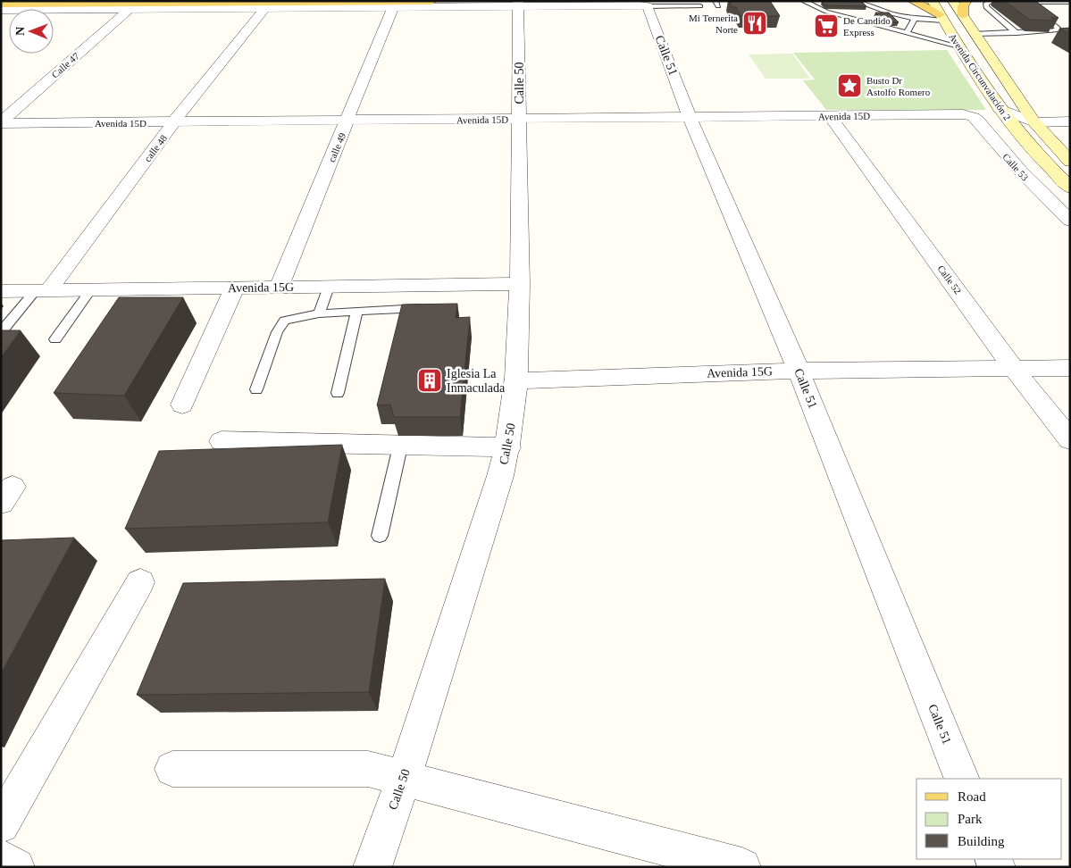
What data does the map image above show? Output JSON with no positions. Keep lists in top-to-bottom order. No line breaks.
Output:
{"streets":{"main road":["Avenida Circunvalación 2"],"street":["Calle 51","Calle 47","Calle 50","Avenida 15D","calle 49","calle 48","Calle 53","Calle 52","Avenida 15G"]},"crossings":[["Calle 51","Avenida 15D"],["Calle 51","Avenida 15G"],["Calle 47","Avenida 15D"],["Calle 50","Avenida 15D"],["Calle 50","Avenida 15G"],["Avenida 15D","calle 49"],["Avenida 15D","calle 48"],["Avenida 15D","Calle 53"],["Avenida 15D","Calle 52"],["calle 49","Avenida 15G"],["calle 48","Avenida 15G"],["Calle 52","Avenida 15G"]],"places":{"restaurant":["Mi Ternerita Norte"],"supermarket":["De Candido Express"],"place":["Busto Dr Astolfo Romero"],"building":["Iglesia La Inmaculada"]},"legend":["Road","Park","Building"],"north":"left"}
